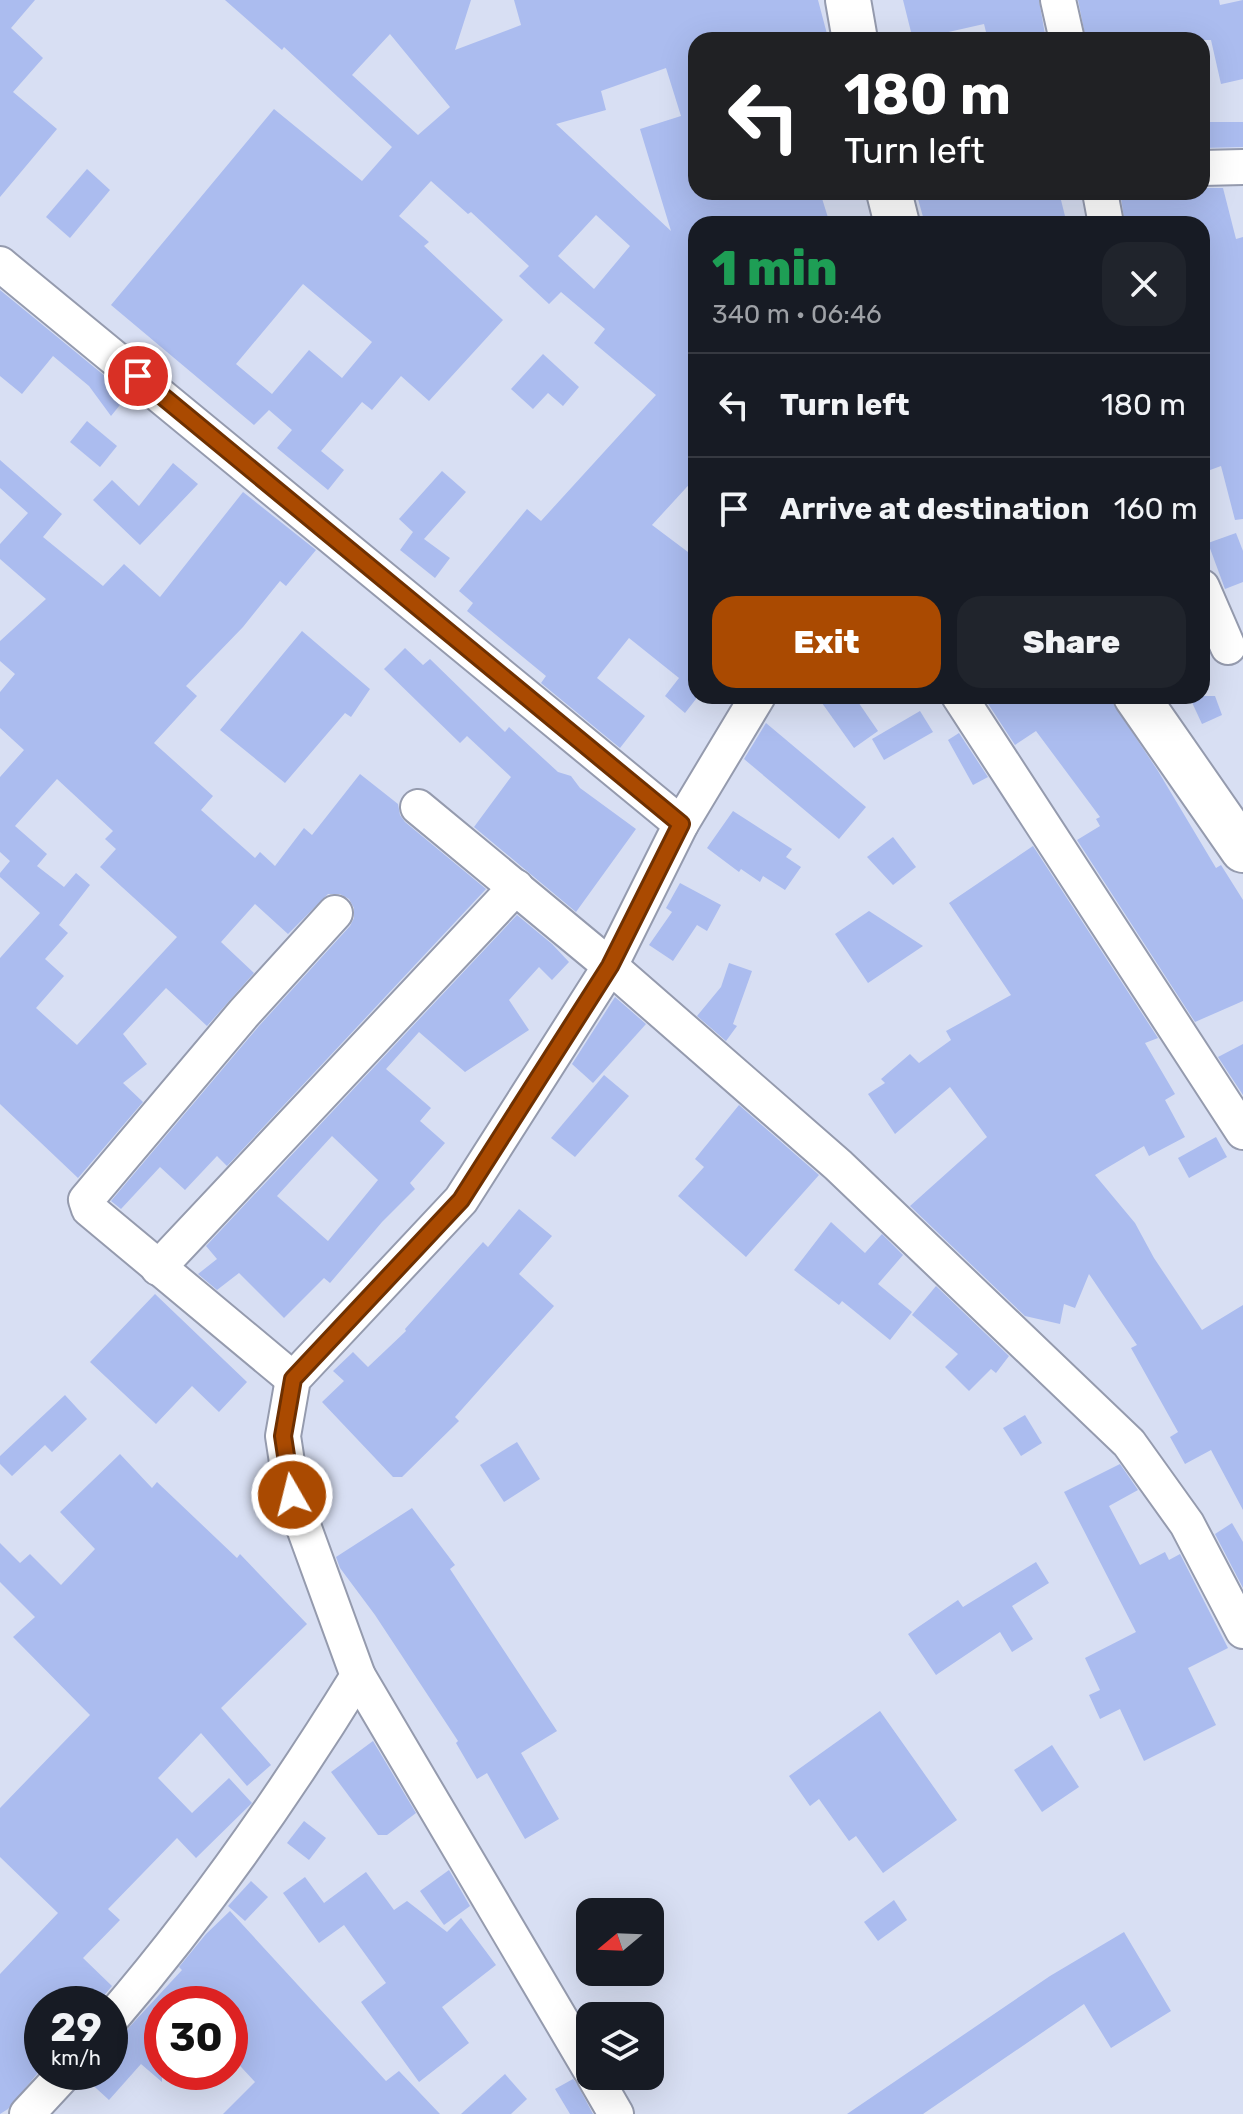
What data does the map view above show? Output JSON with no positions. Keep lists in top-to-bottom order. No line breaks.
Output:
{"north":"left","page":{"turn":["180 m","Turn left"],"heading":["1 min","340 m · 06:46"],"list":[{"name":"Turn left","value":"180 m"},{"name":"Arrive at destination","value":"160 m"}],"buttons":["Exit","Share"],"speed":"29 km/h","limit":"30"}}
